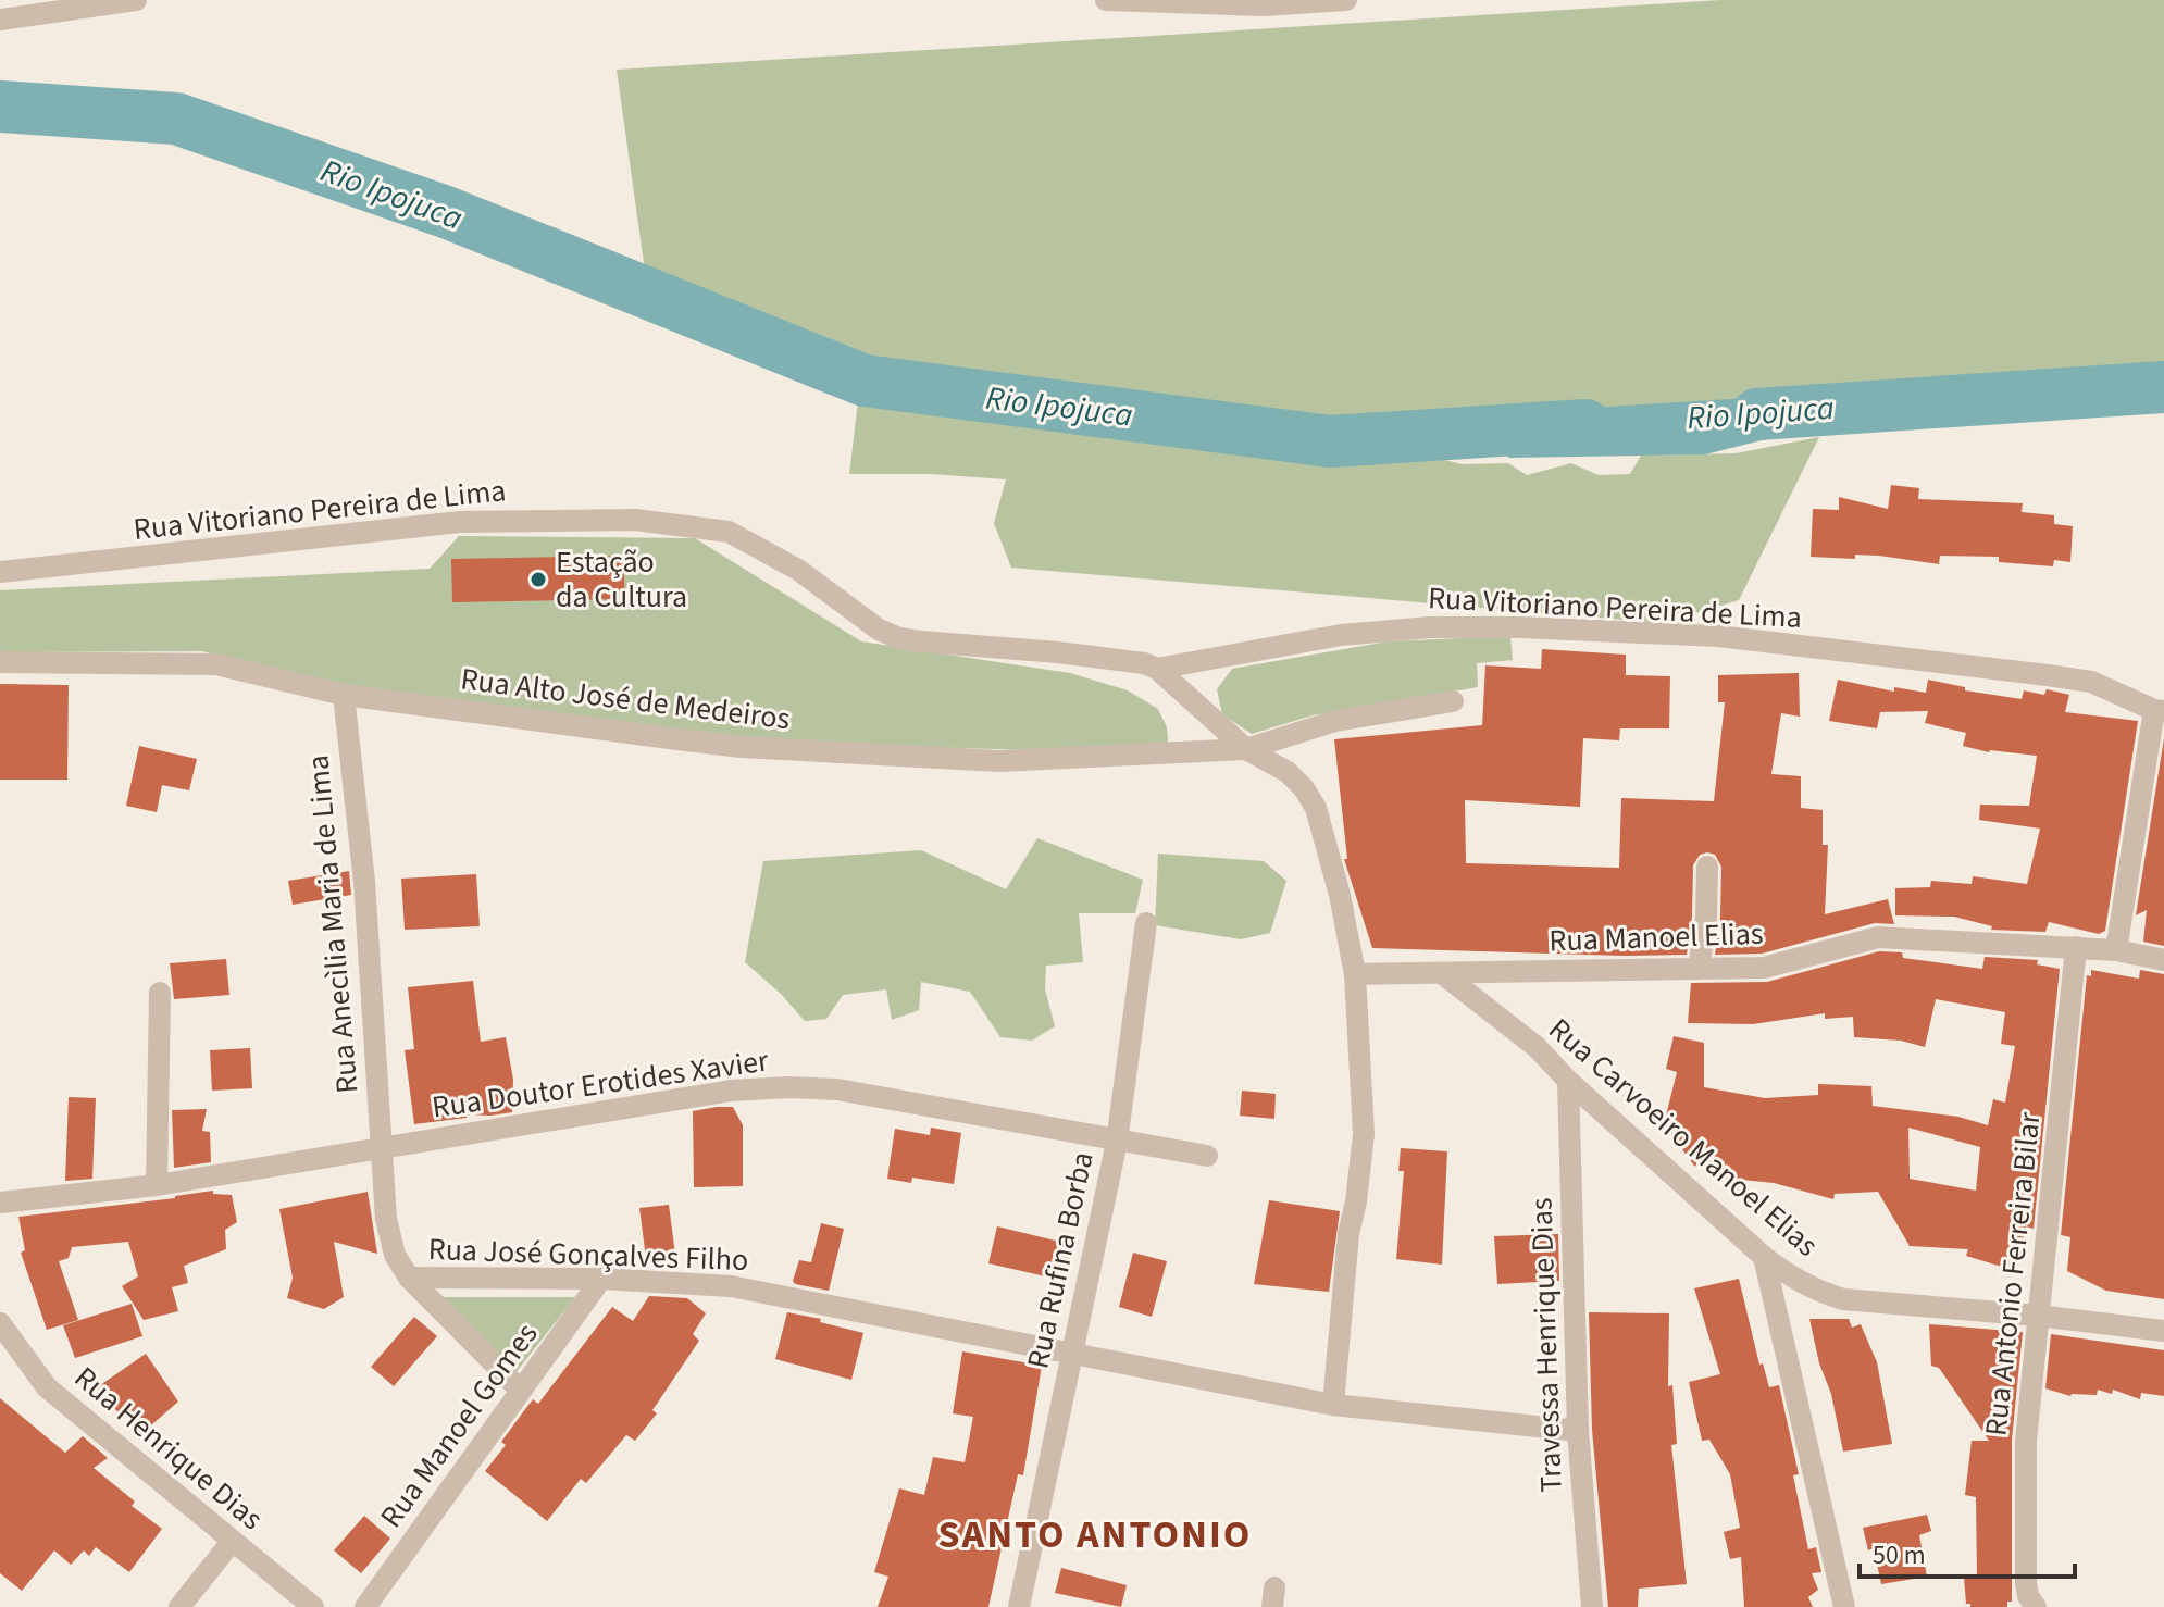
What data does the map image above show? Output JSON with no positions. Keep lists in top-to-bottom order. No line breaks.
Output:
{"streets":{"street":["Rua Vitoriano Pereira de Lima","Rua Alto José de Medeiros","Rua Anecìlia Maria de Lima","Rua Manoel Elias","Rua Doutor Erotides Xavier","Rua Carvoeiro Manoel Elias","Rua José Gonçalves Filho","Rua Rufina Borba","Rua Antonio Ferreira Bilar","Travessa Henrique Dias","Rua Manoel Gomes","Rua Henrique Dias"]},"crossings":[["Rua Alto José de Medeiros","Rua Anecìlia Maria de Lima"],["Rua Anecìlia Maria de Lima","Rua Doutor Erotides Xavier"],["Rua Anecìlia Maria de Lima","Rua José Gonçalves Filho"],["Rua Anecìlia Maria de Lima","Rua Manoel Gomes"],["Rua Manoel Elias","Rua Carvoeiro Manoel Elias"],["Rua Manoel Elias","Rua Antonio Ferreira Bilar"],["Rua Doutor Erotides Xavier","Rua Rufina Borba"],["Rua Carvoeiro Manoel Elias","Rua Antonio Ferreira Bilar"],["Rua Carvoeiro Manoel Elias","Travessa Henrique Dias"],["Rua José Gonçalves Filho","Rua Rufina Borba"],["Rua José Gonçalves Filho","Travessa Henrique Dias"],["Rua José Gonçalves Filho","Rua Manoel Gomes"]],"districts":["SANTO ANTONIO"],"water":["Rio Ipojuca"],"places":["Estação da Cultura"],"scale_bar":"50 m"}
